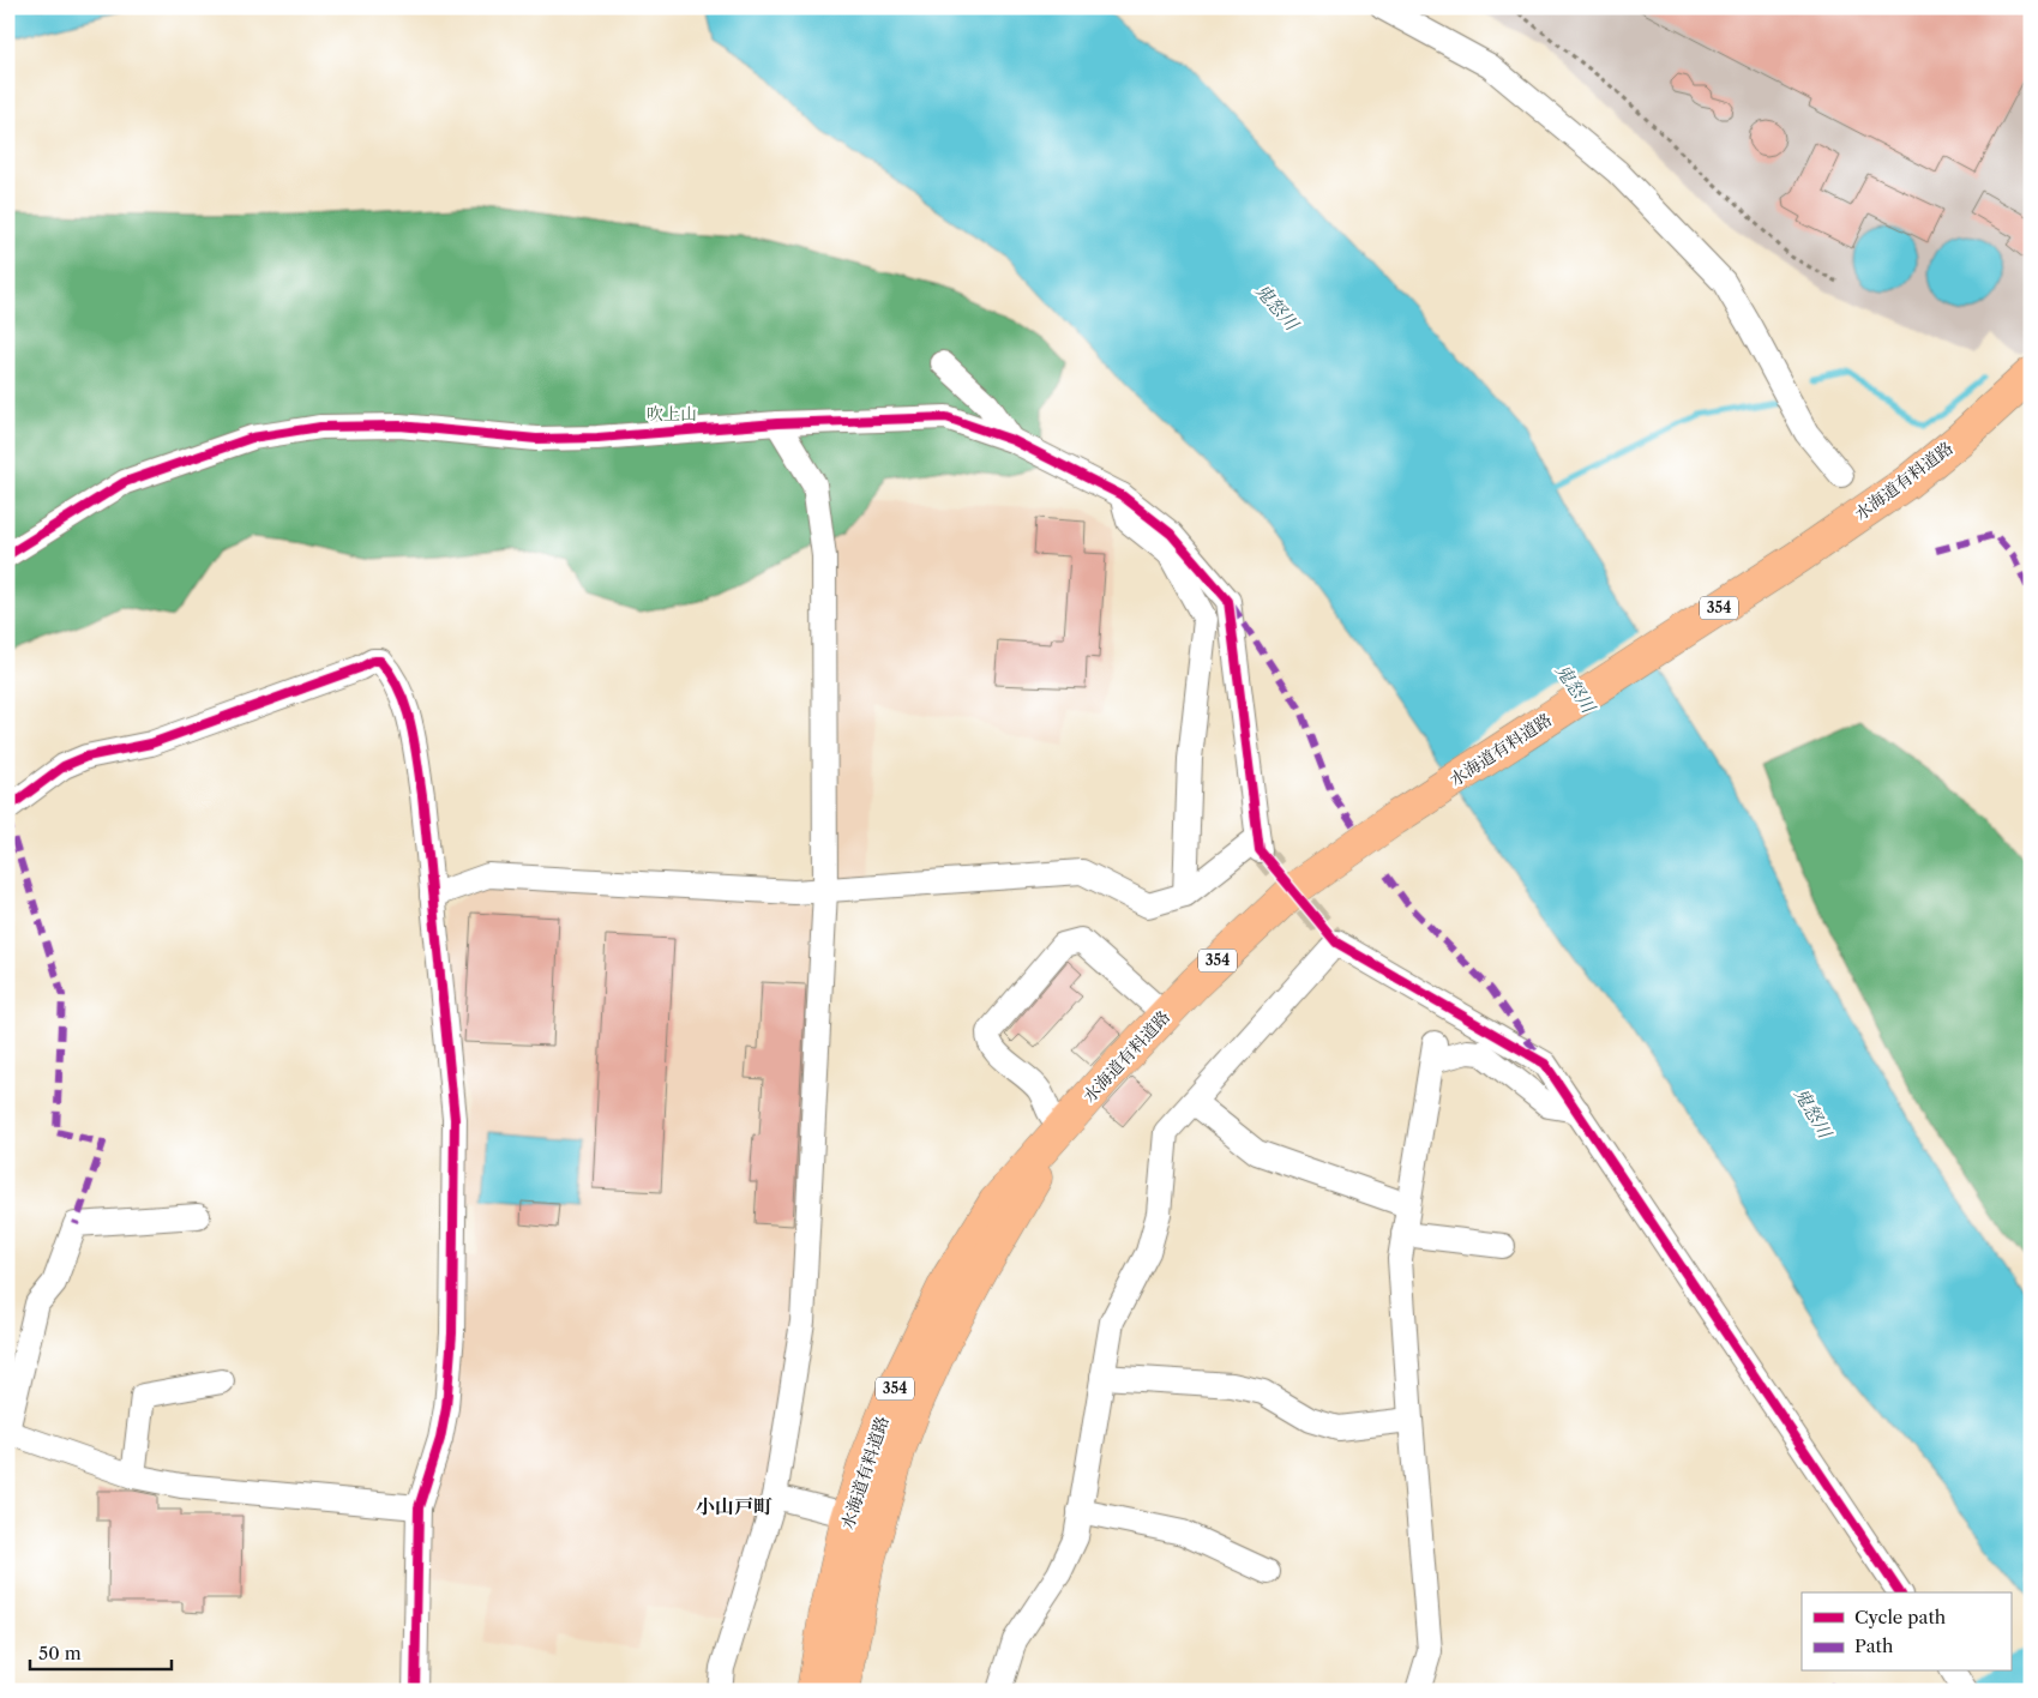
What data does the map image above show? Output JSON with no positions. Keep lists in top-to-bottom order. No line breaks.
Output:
{"streets":{"highway":["水海道有料道路","354"]},"districts":["小山戸町"],"water":["鬼怒川"],"parks":["吹上山"],"legend":["Cycle path","Path"],"scale_bar":"50 m"}
